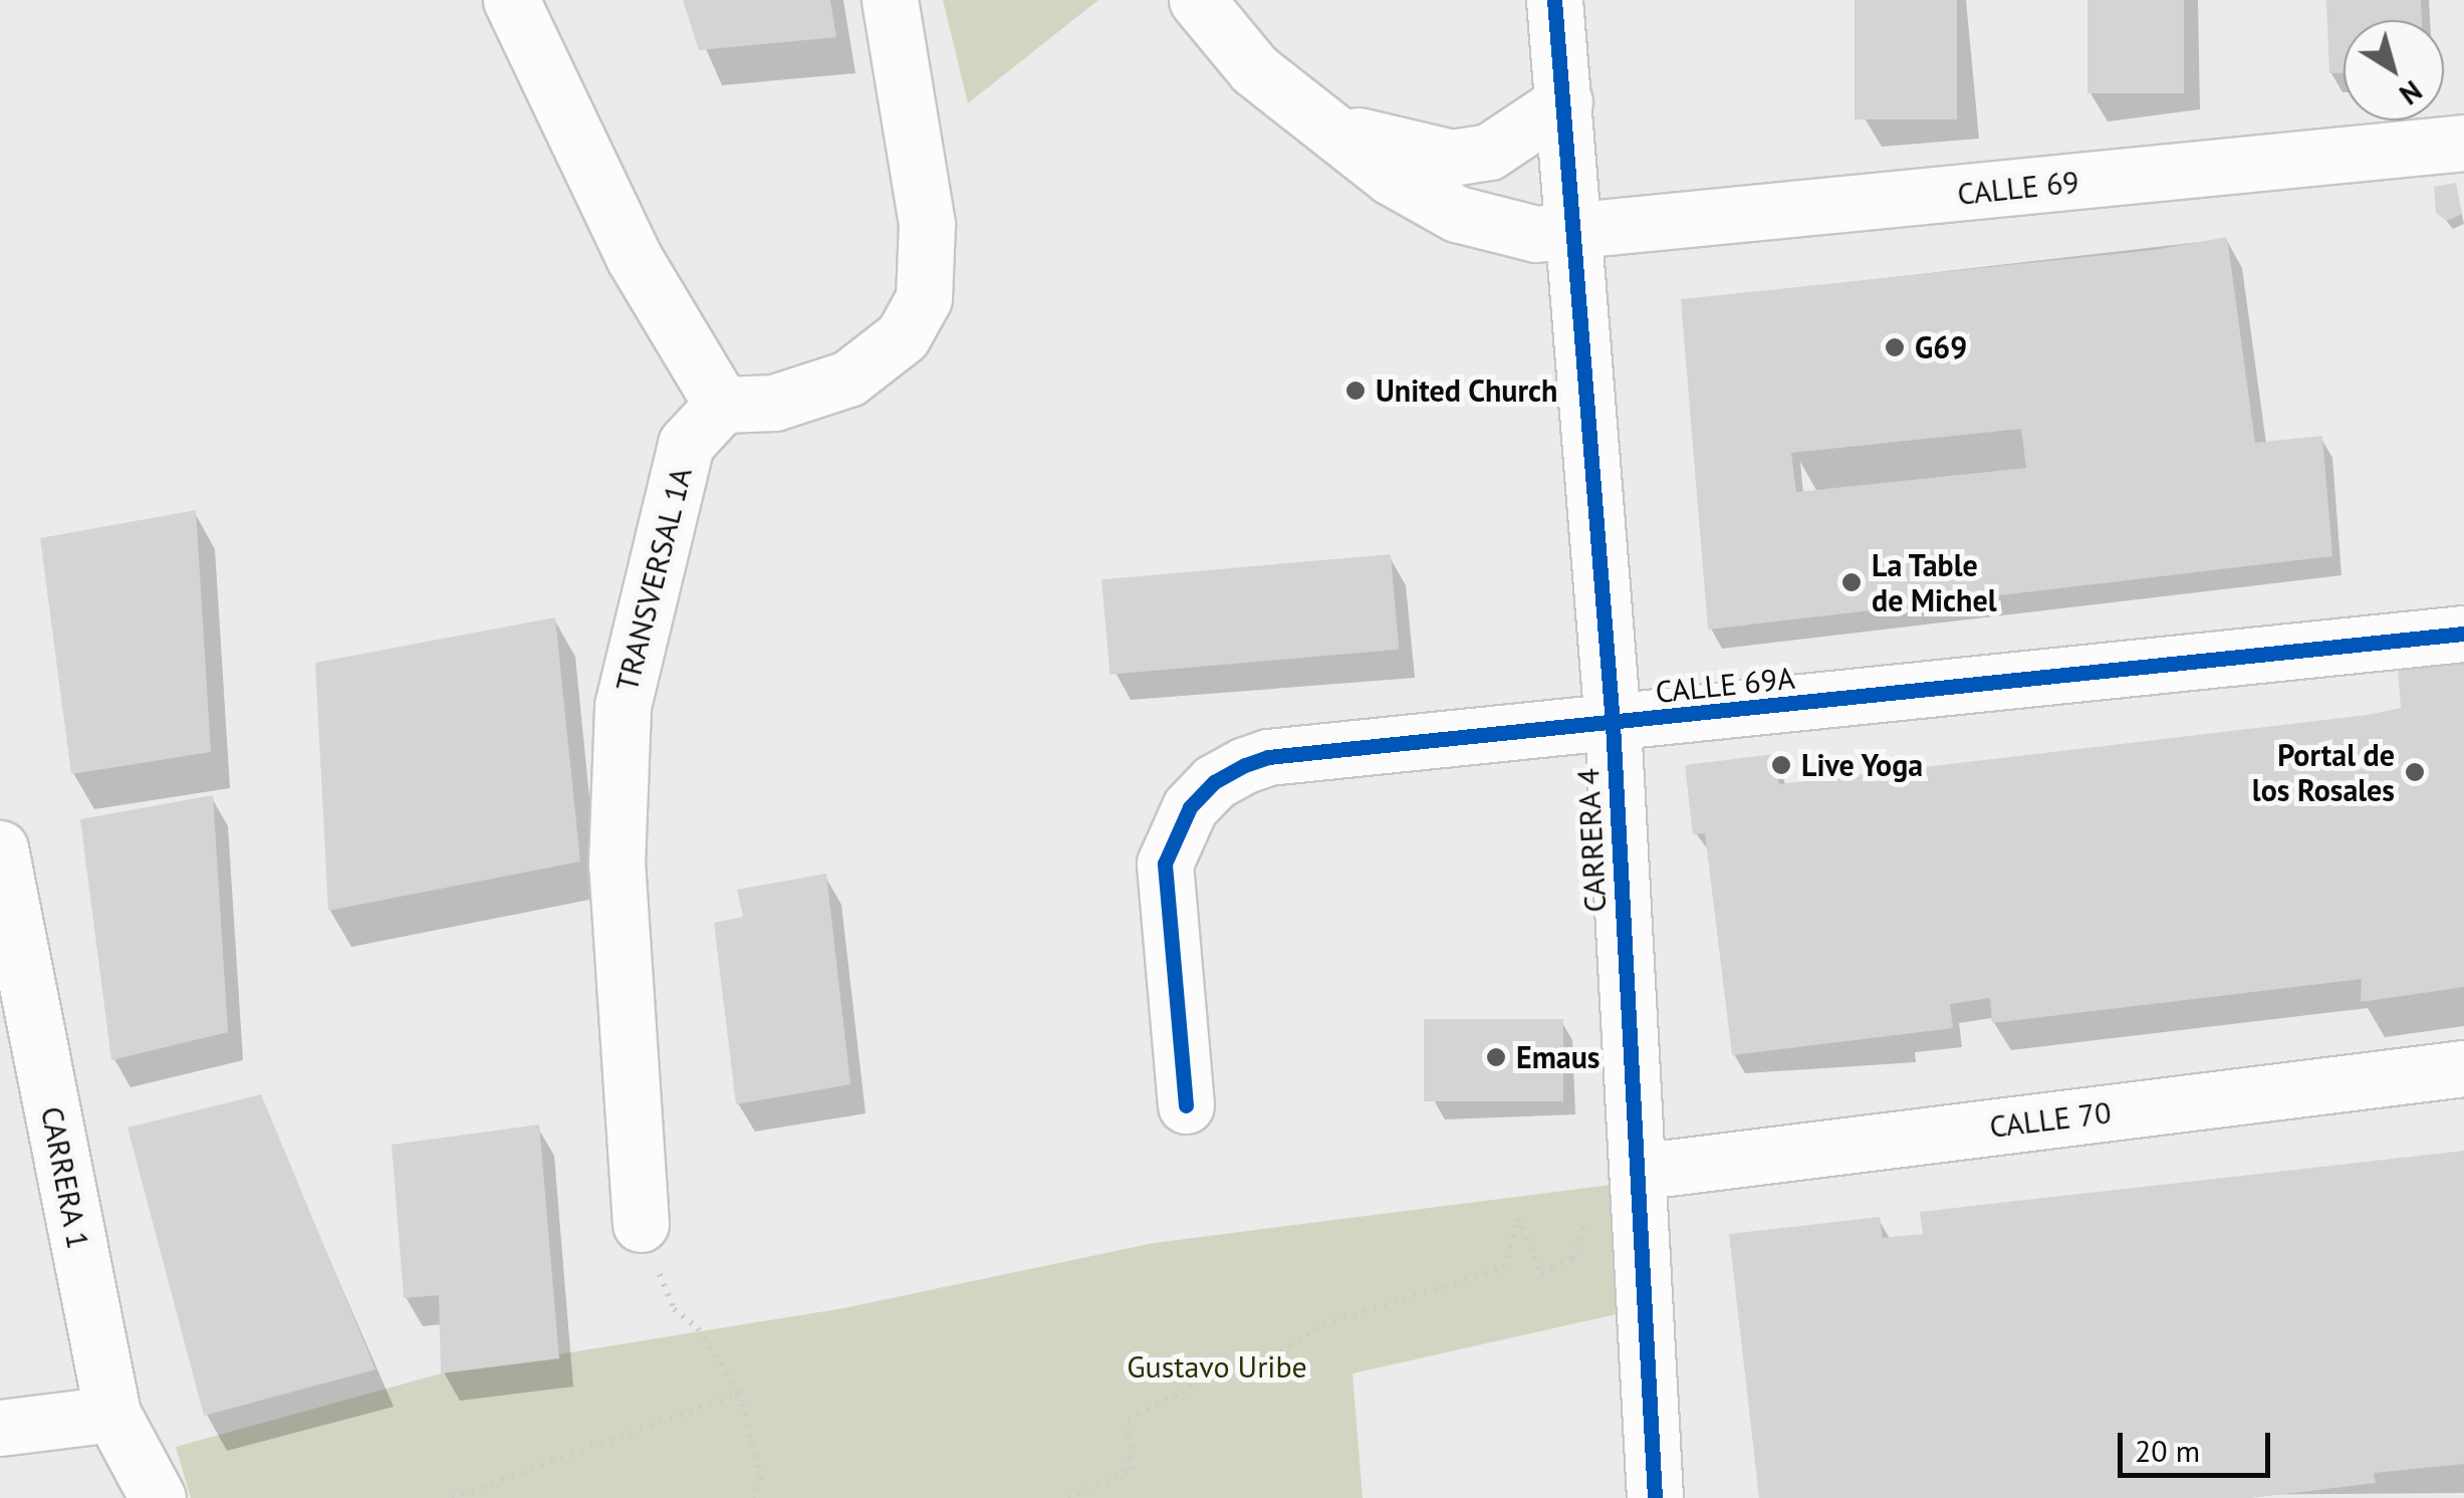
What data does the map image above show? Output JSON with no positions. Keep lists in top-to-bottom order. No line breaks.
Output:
{"streets":{"street":["CALLE 69","TRANSVERSAL 1A","CALLE 69A","CARRERA 4","CALLE 70","CARRERA 1"]},"crossings":[["CALLE 69","CARRERA 4"],["CALLE 69A","CARRERA 4"],["CARRERA 4","CALLE 70"]],"parks":["Gustavo Uribe"],"places":["G69","United Church","La Table de Michel","Live Yoga","Portal de los Rosales","Emaus"],"scale_bar":"20 m","north":"bottom right"}
